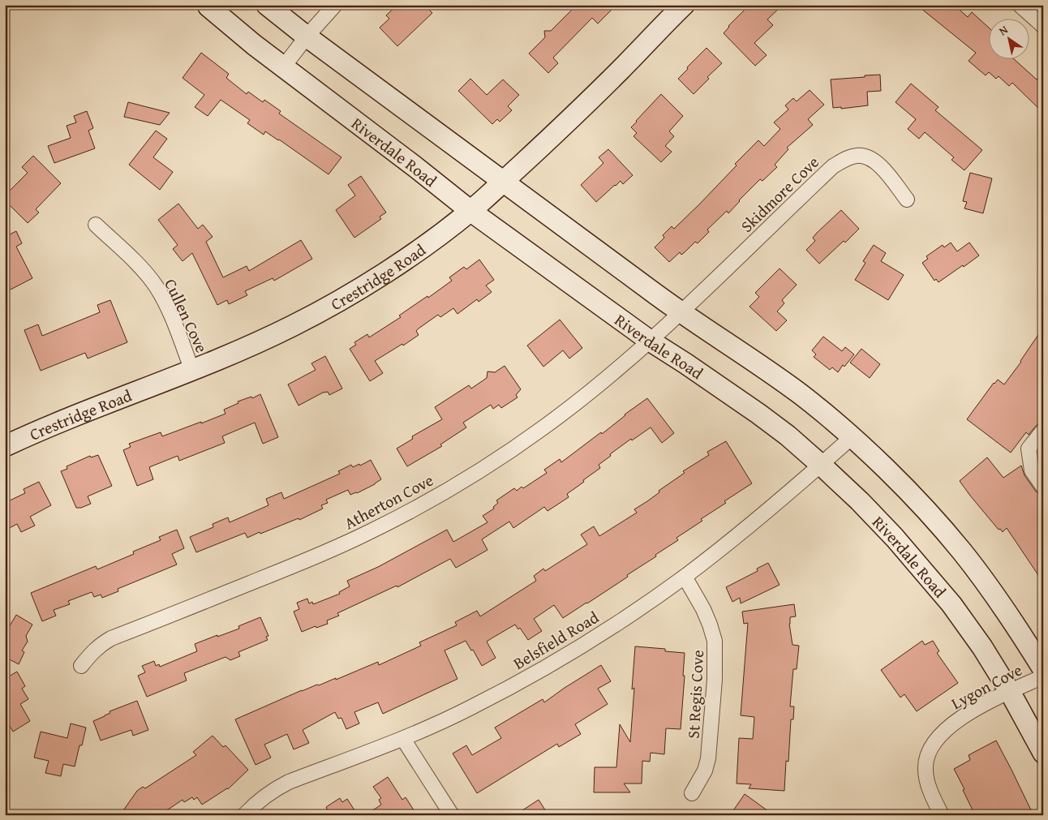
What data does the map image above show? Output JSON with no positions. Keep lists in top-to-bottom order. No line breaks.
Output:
{"streets":{"street":["Riverdale Road","Skidmore Cove","Crestridge Road","Cullen Cove","Atherton Cove","Belsfield Road","Lygon Cove","St Regis Cove"]},"crossings":[["Riverdale Road","Crestridge Road"],["Riverdale Road","Atherton Cove"],["Riverdale Road","Belsfield Road"],["Riverdale Road","Lygon Cove"],["Skidmore Cove","Atherton Cove"],["Crestridge Road","Cullen Cove"],["Belsfield Road","St Regis Cove"]],"north":"top left"}
